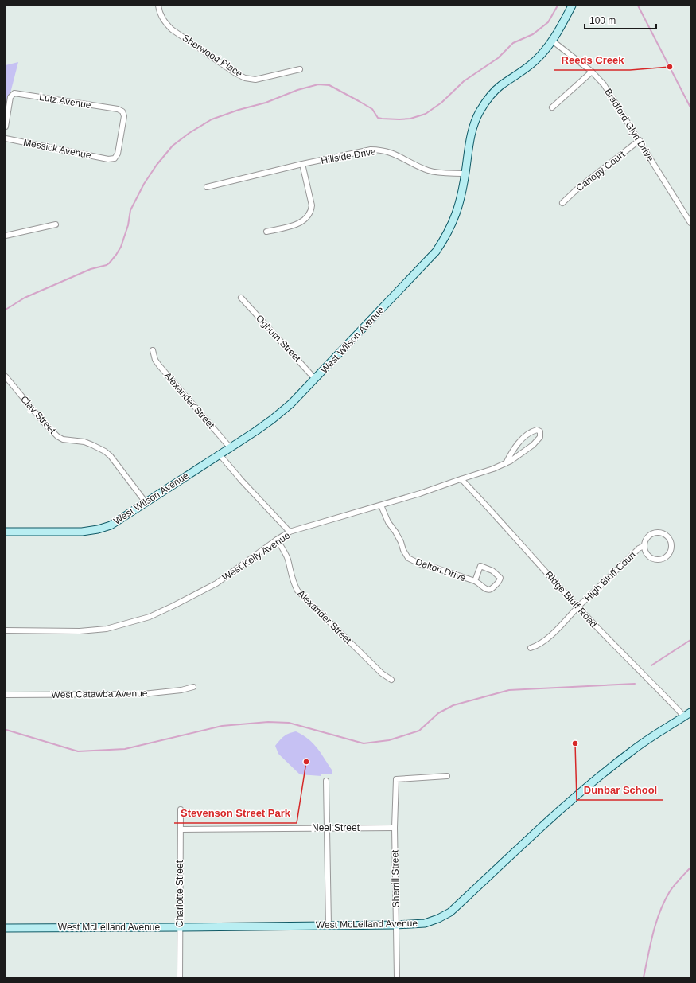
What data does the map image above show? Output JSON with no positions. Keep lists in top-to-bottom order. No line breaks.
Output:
{"streets":{"street":["Sherwood Place","Lutz Avenue","Bradford Glyn Drive","Messick Avenue","Hillside Drive","Canopy Court","Ogburn Street","West Wilson Avenue","Alexander Street","Clay Street","West Kelly Avenue","Dalton Drive","High Bluff Court","Ridge Bluff Road","West Catawba Avenue","Neel Street","Sherrill Street","Charlotte Street","West McLelland Avenue"]},"crossings":[["Lutz Avenue","Messick Avenue"],["Bradford Glyn Drive","Canopy Court"],["Bradford Glyn Drive","West Wilson Avenue"],["Hillside Drive","West Wilson Avenue"],["Ogburn Street","West Wilson Avenue"],["West Wilson Avenue","Alexander Street"],["West Wilson Avenue","Clay Street"],["Alexander Street","West Kelly Avenue"],["West Kelly Avenue","Dalton Drive"],["West Kelly Avenue","Ridge Bluff Road"],["High Bluff Court","Ridge Bluff Road"],["Ridge Bluff Road","West McLelland Avenue"],["Neel Street","Sherrill Street"],["Neel Street","Charlotte Street"],["Sherrill Street","West McLelland Avenue"],["Charlotte Street","West McLelland Avenue"]],"places":["Reeds Creek","Dunbar School","Stevenson Street Park"],"scale_bar":"100 m"}
